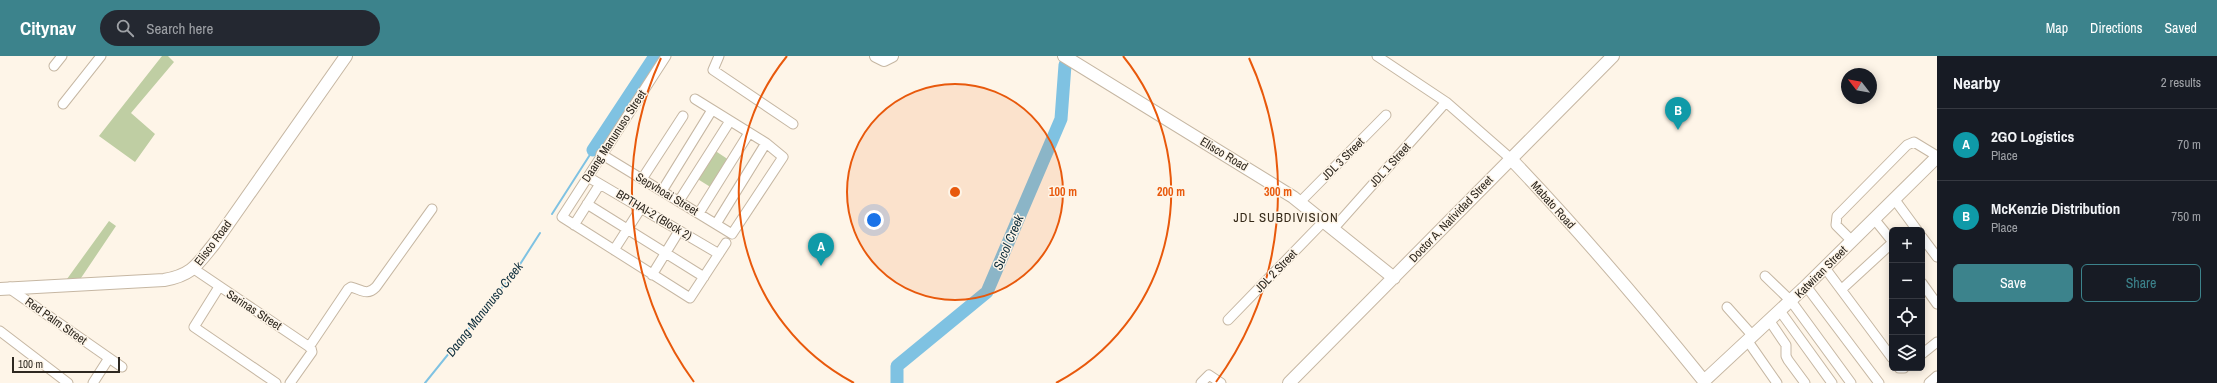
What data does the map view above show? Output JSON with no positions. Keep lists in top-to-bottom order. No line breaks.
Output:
{"streets":{"main road":["Elisco Road","Mabato Road","Doctor A. Natividad Street","Katwiran Street"],"street":["Daang Manunuso Street","JDL 3 Street","JDL 1 Street","Sepvhoai Street","BPTHAI-2 (Block 2)","JDL 2 Street","Sarinas Street","Red Palm Street"]},"crossings":[["Daang Manunuso Street","Sepvhoai Street"],["Daang Manunuso Street","BPTHAI-2 (Block 2)"],["Elisco Road","JDL 3 Street"],["Elisco Road","JDL 1 Street"],["Elisco Road","Doctor A. Natividad Street"],["Elisco Road","JDL 2 Street"],["Elisco Road","Sarinas Street"],["Elisco Road","Red Palm Street"],["JDL 1 Street","Mabato Road"],["JDL 1 Street","JDL 2 Street"],["Mabato Road","Doctor A. Natividad Street"],["Mabato Road","Katwiran Street"]],"districts":["JDL SUBDIVISION"],"water":["Sucol Creek","Daang Manunuso Creek"],"scale_bar":"100 m","north":"top left","page":{"header":"Citynav","search":"Search here","nav":["Map","Directions","Saved"],"heading":["Nearby","2 results"],"pins":["B","A"],"list":[{"mark":"A","name":"2GO Logistics","note":"Place","value":"70 m"},{"mark":"B","name":"McKenzie Distribution","note":"Place","value":"750 m"}],"map_buttons":["+","−"],"buttons":["Save","Share"],"scale":"100 m"},"rings":["100 m","200 m","300 m"]}
